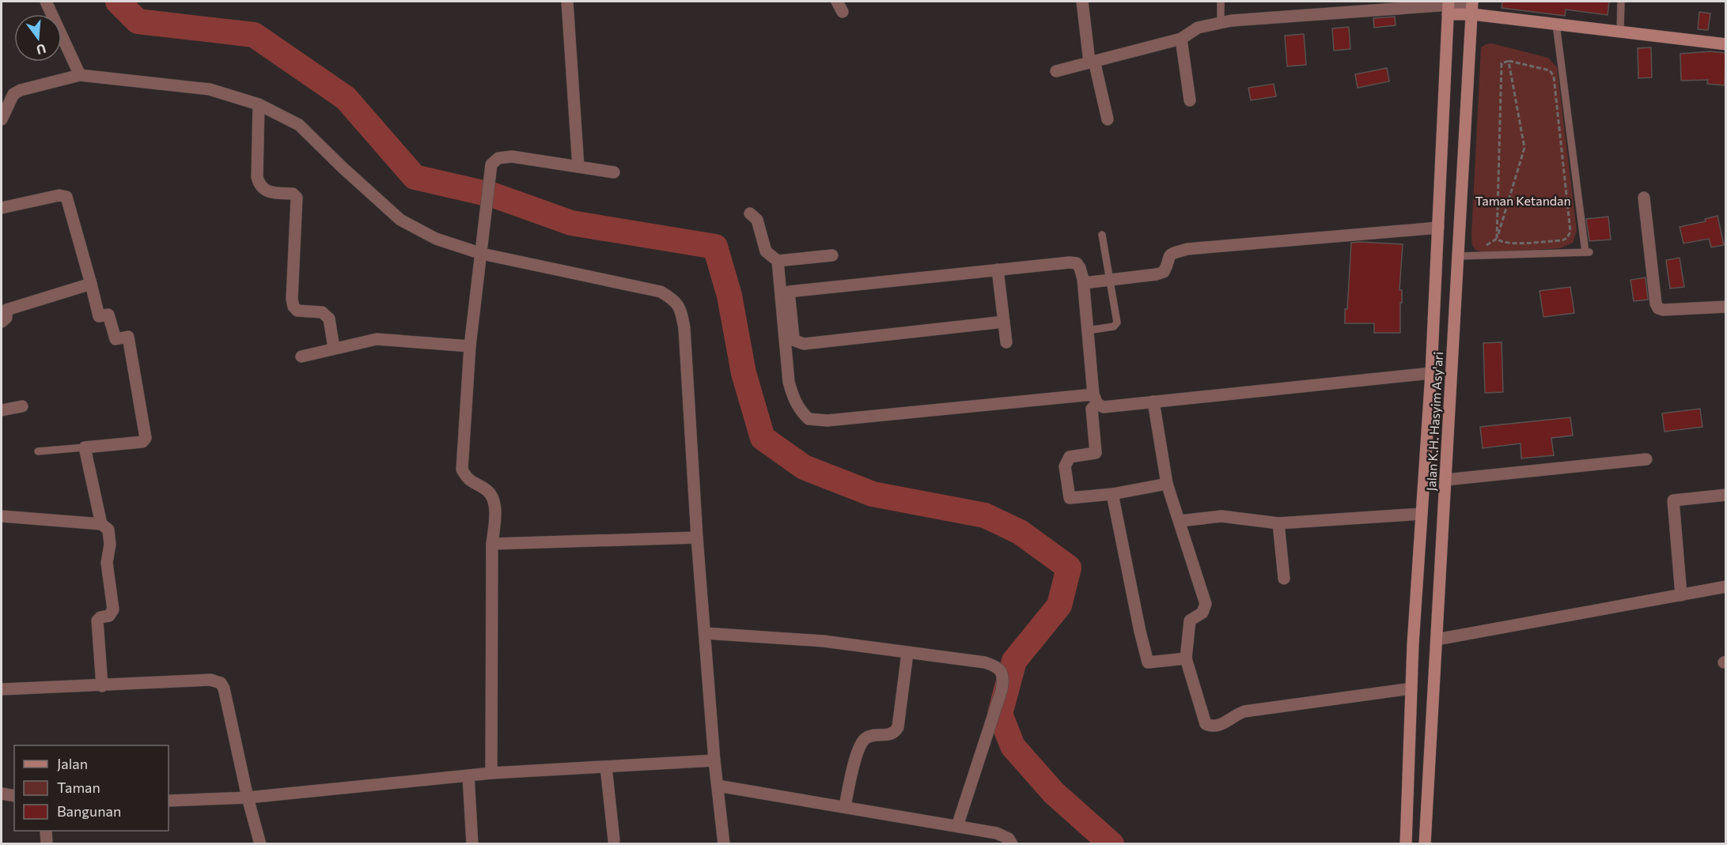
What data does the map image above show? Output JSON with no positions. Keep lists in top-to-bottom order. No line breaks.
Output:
{"streets":{"main road":["Jalan K.H. Hasyim Asy'ari"]},"parks":["Taman Ketandan"],"legend":["Jalan","Taman","Bangunan"],"north":"bottom"}
